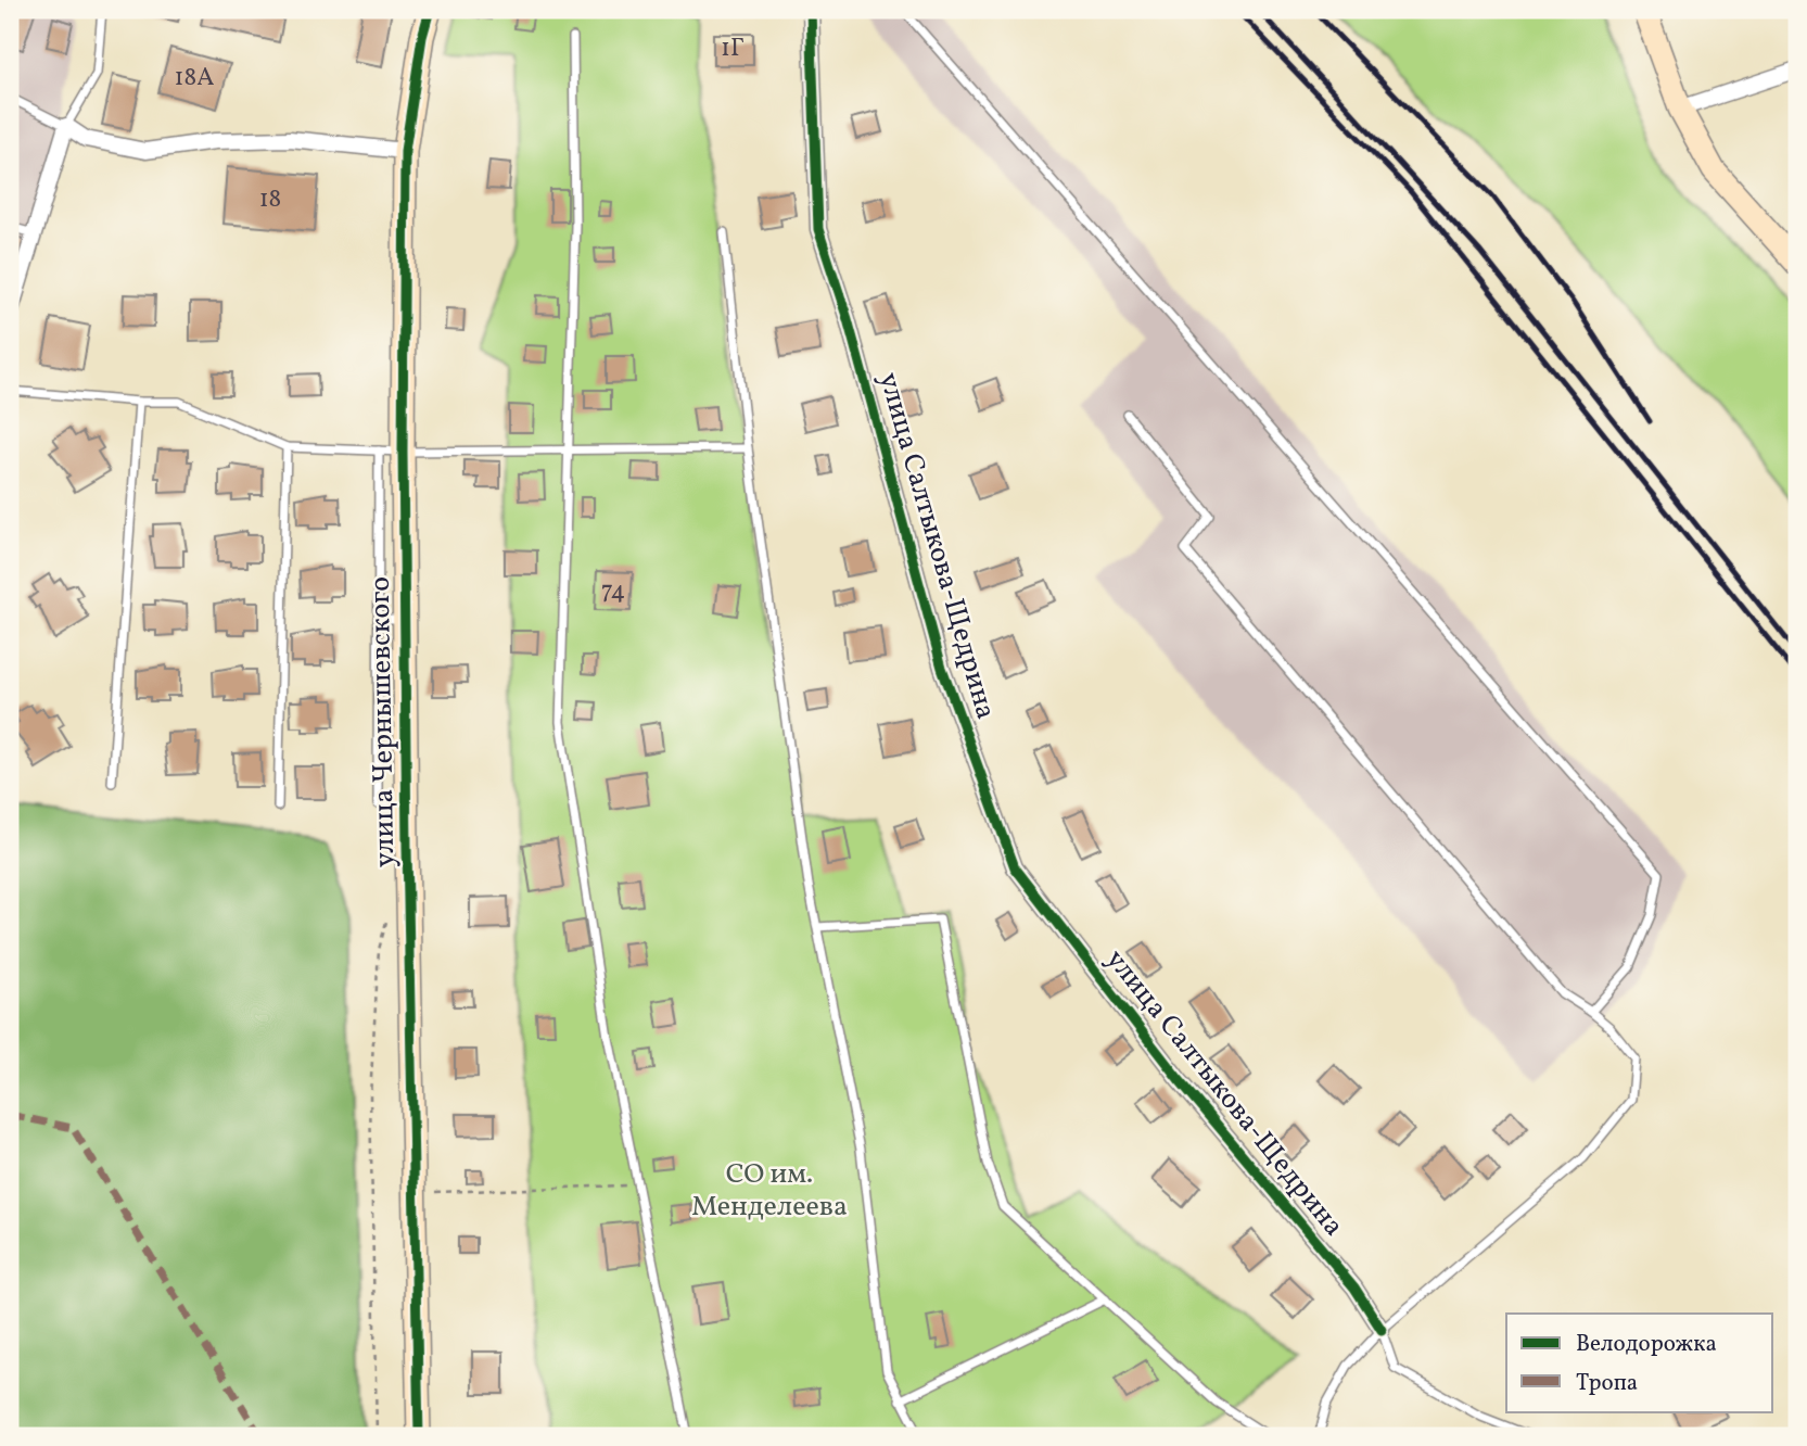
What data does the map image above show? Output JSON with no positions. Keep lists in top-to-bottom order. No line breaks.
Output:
{"streets":{"street":["улица Салтыкова-Щедрина","улица Чернышевского"]},"parks":["СО им. Менделеева"],"house_numbers":["1Г","18А","18","74"],"legend":["Велодорожка","Тропа"]}
